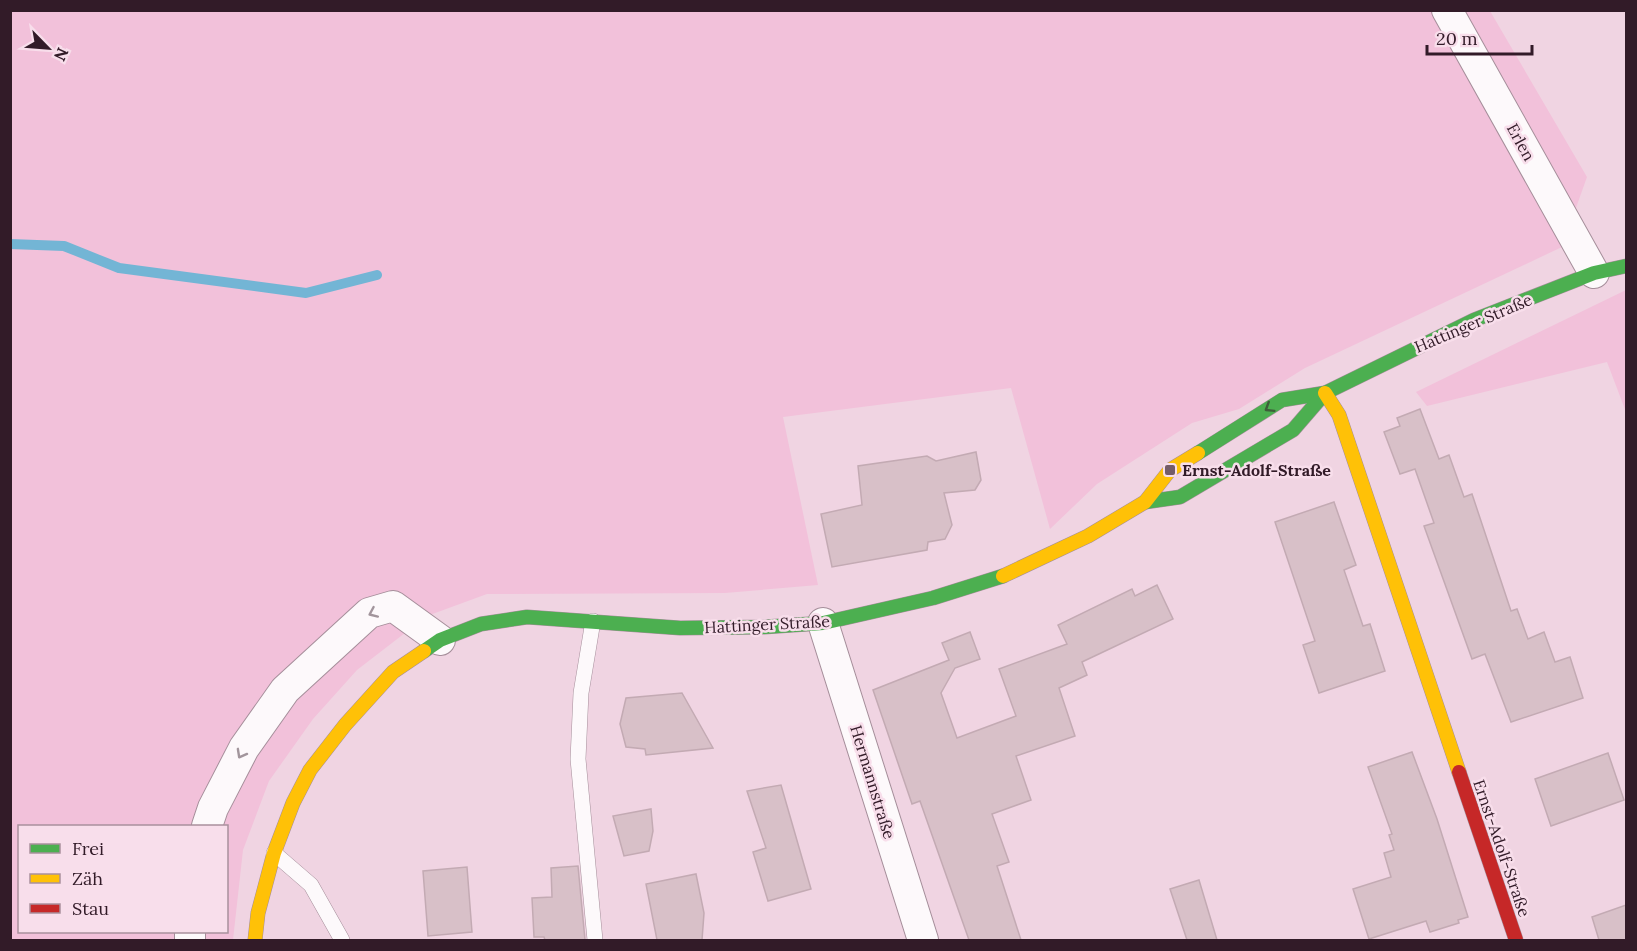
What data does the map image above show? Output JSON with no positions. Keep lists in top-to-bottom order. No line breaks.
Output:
{"streets":{"main road":["Hattinger Straße","Ernst-Adolf-Straße"],"street":["Erlen","Hermannstraße"]},"crossings":[["Erlen","Hattinger Straße"],["Hattinger Straße","Hermannstraße"],["Hattinger Straße","Ernst-Adolf-Straße"]],"places":{"transit":["Ernst-Adolf-Straße"]},"legend":["Frei","Zäh","Stau"],"scale_bar":"20 m","north":"bottom right"}
